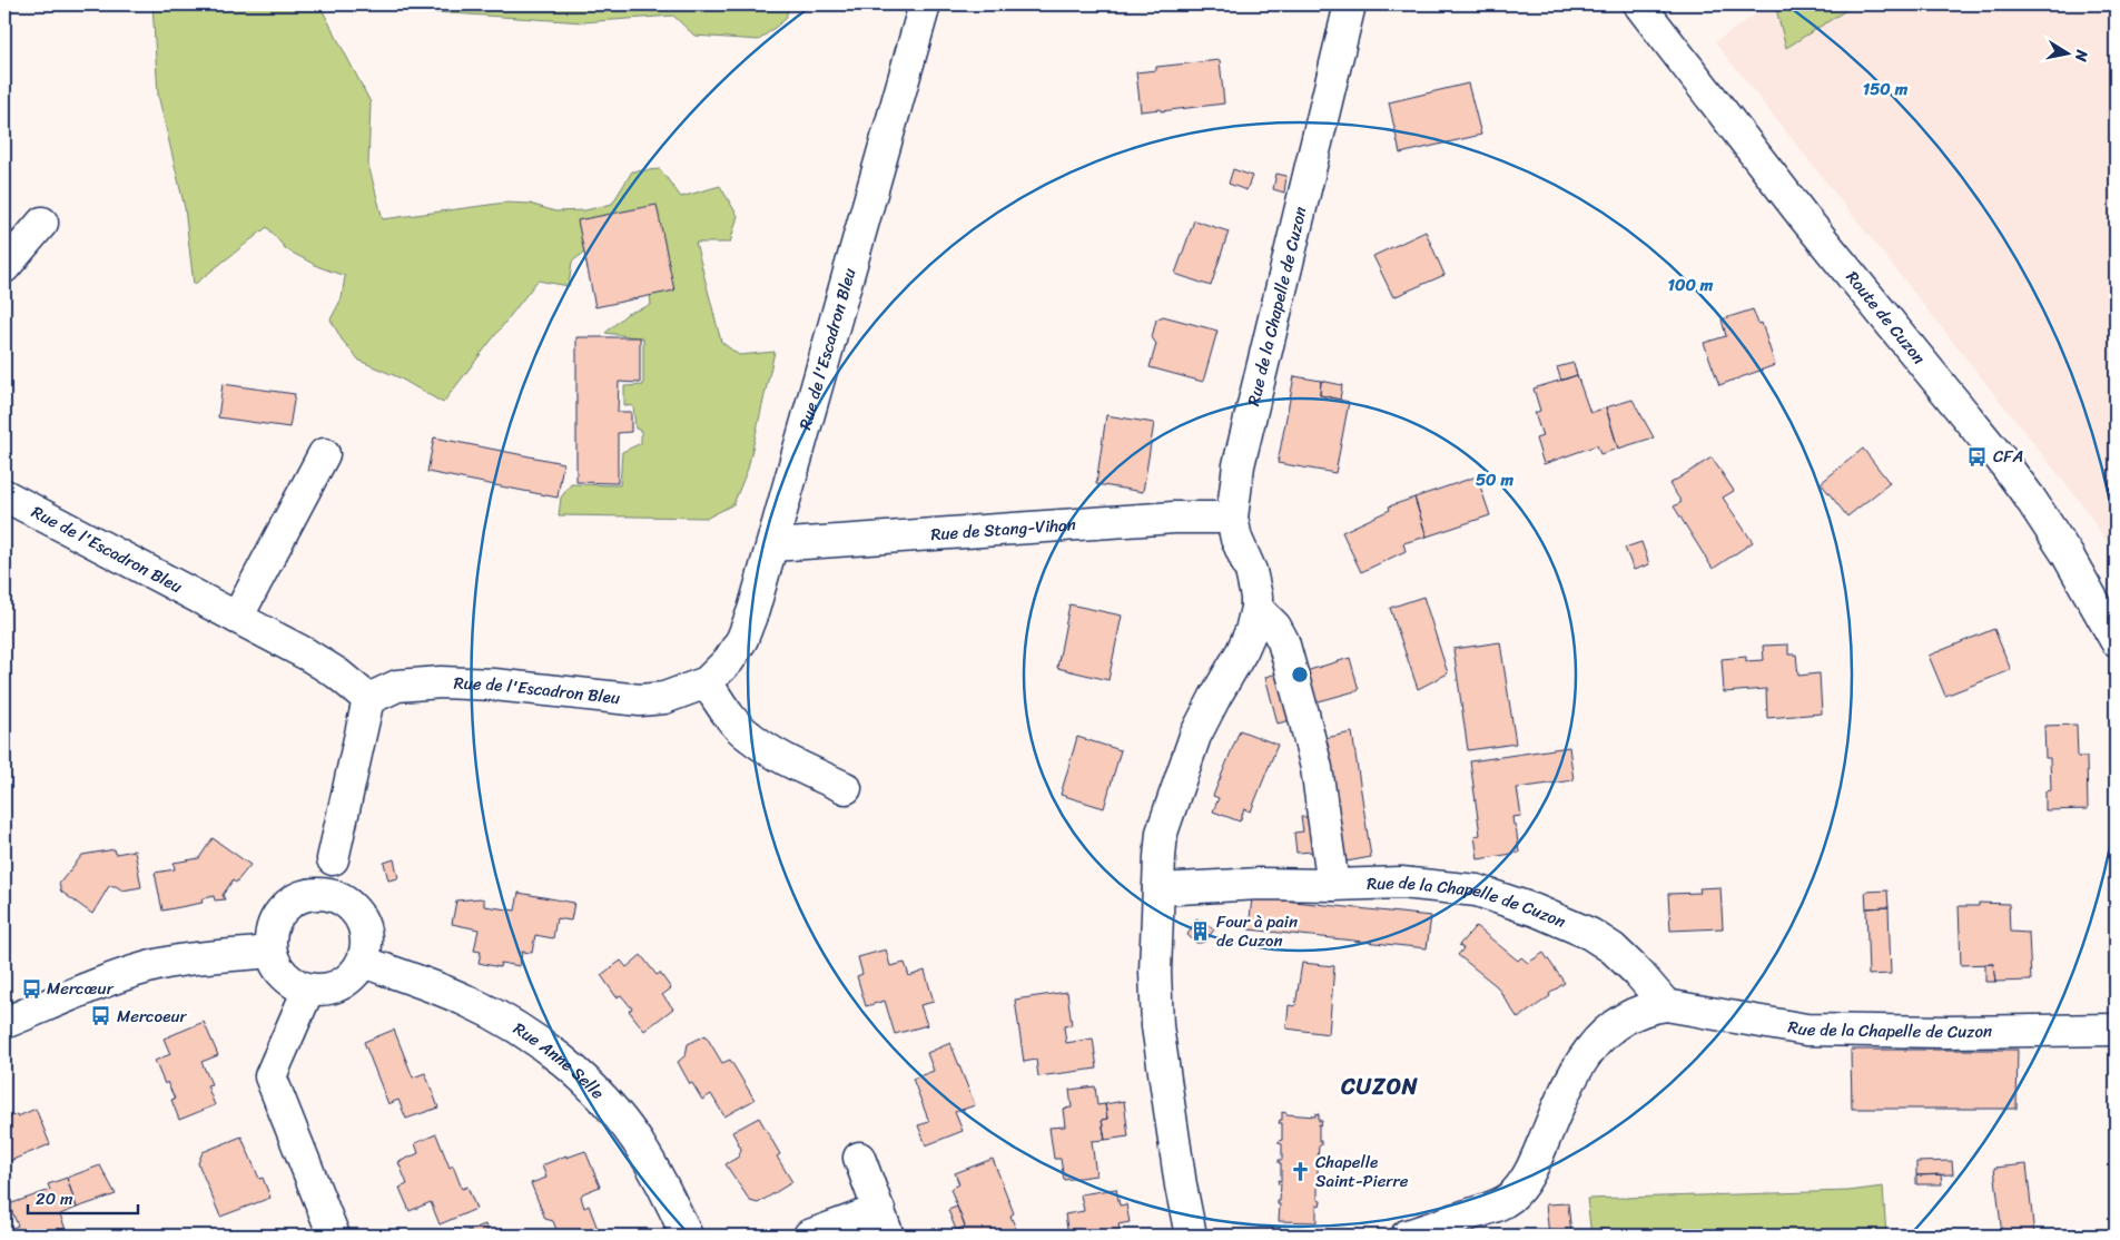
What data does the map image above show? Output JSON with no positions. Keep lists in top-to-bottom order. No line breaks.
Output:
{"streets":{"street":["Rue de la Chapelle de Cuzon","Route de Cuzon","Rue de l'Escadron Bleu","Rue de Stang-Vihan","Rue Anne Selle"]},"crossings":[["Rue de la Chapelle de Cuzon","Rue de Stang-Vihan"],["Rue de l'Escadron Bleu","Rue de Stang-Vihan"]],"districts":["CUZON"],"places":{"bus stop":["CFA","Mercœur","Mercoeur"],"building":["Four à pain de Cuzon"],"church":["Chapelle Saint-Pierre"]},"scale_bar":"20 m","north":"right","rings":["150 m","100 m","50 m"]}
